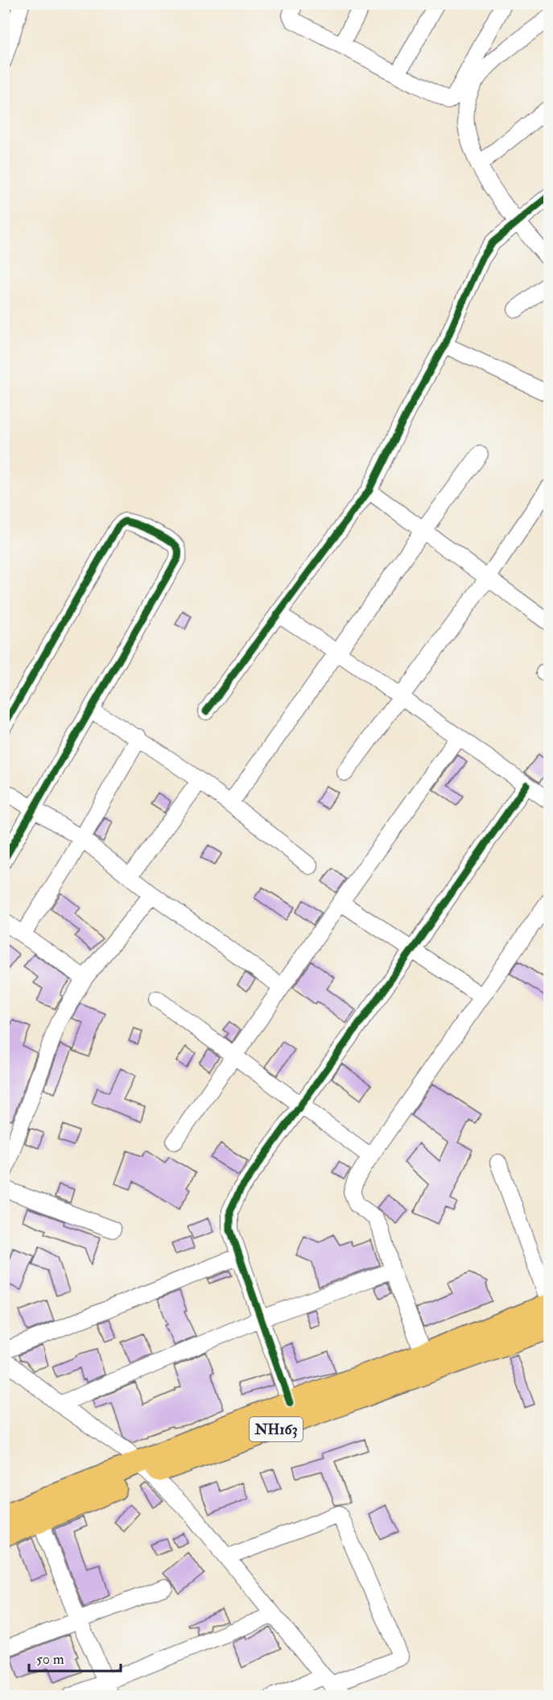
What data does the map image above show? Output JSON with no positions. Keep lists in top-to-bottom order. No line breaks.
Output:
{"streets":{"highway":["NH163"]},"scale_bar":"50 m"}
